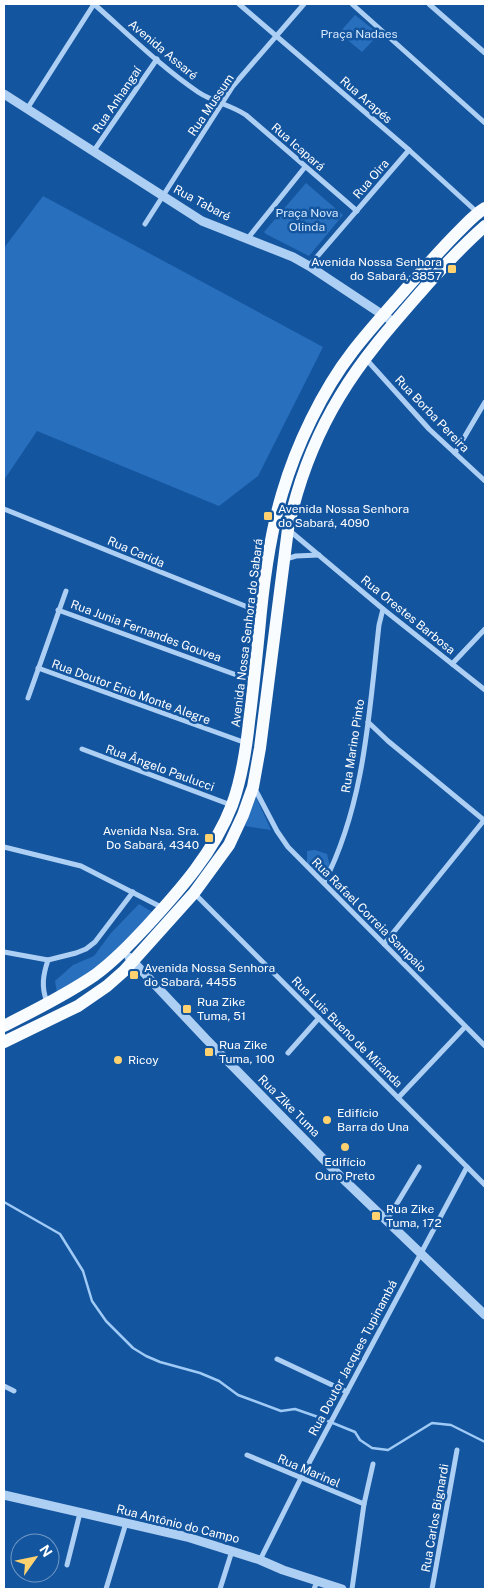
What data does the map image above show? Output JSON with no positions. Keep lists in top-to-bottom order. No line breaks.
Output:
{"streets":{"main road":["Avenida Nossa Senhora do Sabará"],"street":["Avenida Assaré","Rua Anhangaí","Rua Arapés","Rua Mussum","Rua Icapará","Rua Oira","Rua Tabaré","Rua Borba Pereira","Rua Carida","Rua Orestes Barbosa","Rua Junia Fernandes Gouvea","Rua Doutor Enio Monte Alegre","Rua Marino Pinto","Rua Ângelo Paulucci","Rua Rafael Correia Sampaio","Rua Luis Bueno de Miranda","Rua Zike Tuma","Rua Doutor Jacques Tupinambá","Rua Marinel","Rua Carlos Bignardi","Rua Antônio do Campo"]},"crossings":[["Avenida Assaré","Rua Anhangaí"],["Avenida Assaré","Rua Mussum"],["Avenida Assaré","Rua Icapará"],["Rua Anhangaí","Rua Tabaré"],["Rua Arapés","Rua Mussum"],["Rua Arapés","Rua Oira"],["Rua Arapés","Avenida Nossa Senhora do Sabará"],["Rua Mussum","Rua Icapará"],["Rua Mussum","Rua Tabaré"],["Rua Icapará","Rua Oira"],["Rua Oira","Rua Tabaré"],["Rua Tabaré","Avenida Nossa Senhora do Sabará"],["Rua Borba Pereira","Avenida Nossa Senhora do Sabará"],["Rua Carida","Avenida Nossa Senhora do Sabará"],["Rua Orestes Barbosa","Avenida Nossa Senhora do Sabará"],["Rua Orestes Barbosa","Rua Marino Pinto"],["Rua Junia Fernandes Gouvea","Avenida Nossa Senhora do Sabará"],["Avenida Nossa Senhora do Sabará","Rua Doutor Enio Monte Alegre"],["Avenida Nossa Senhora do Sabará","Rua Ângelo Paulucci"],["Avenida Nossa Senhora do Sabará","Rua Rafael Correia Sampaio"],["Avenida Nossa Senhora do Sabará","Rua Luis Bueno de Miranda"],["Avenida Nossa Senhora do Sabará","Rua Zike Tuma"],["Rua Marino Pinto","Rua Rafael Correia Sampaio"],["Rua Luis Bueno de Miranda","Rua Doutor Jacques Tupinambá"],["Rua Zike Tuma","Rua Doutor Jacques Tupinambá"],["Rua Doutor Jacques Tupinambá","Rua Marinel"],["Rua Doutor Jacques Tupinambá","Rua Antônio do Campo"]],"parks":["Praça Nadaes","Praça Nova Olinda"],"places":{"transit":["Avenida Nossa Senhora do Sabará, 3857","Avenida Nossa Senhora do Sabará, 4090","Avenida Nsa. Sra. Do Sabará, 4340","Avenida Nossa Senhora do Sabará, 4455","Rua Zike Tuma, 51","Rua Zike Tuma, 100","Rua Zike Tuma, 172"],"other":["Ricoy","Edifício Barra do Una","Edifício Ouro Preto"]},"north":"top right"}
